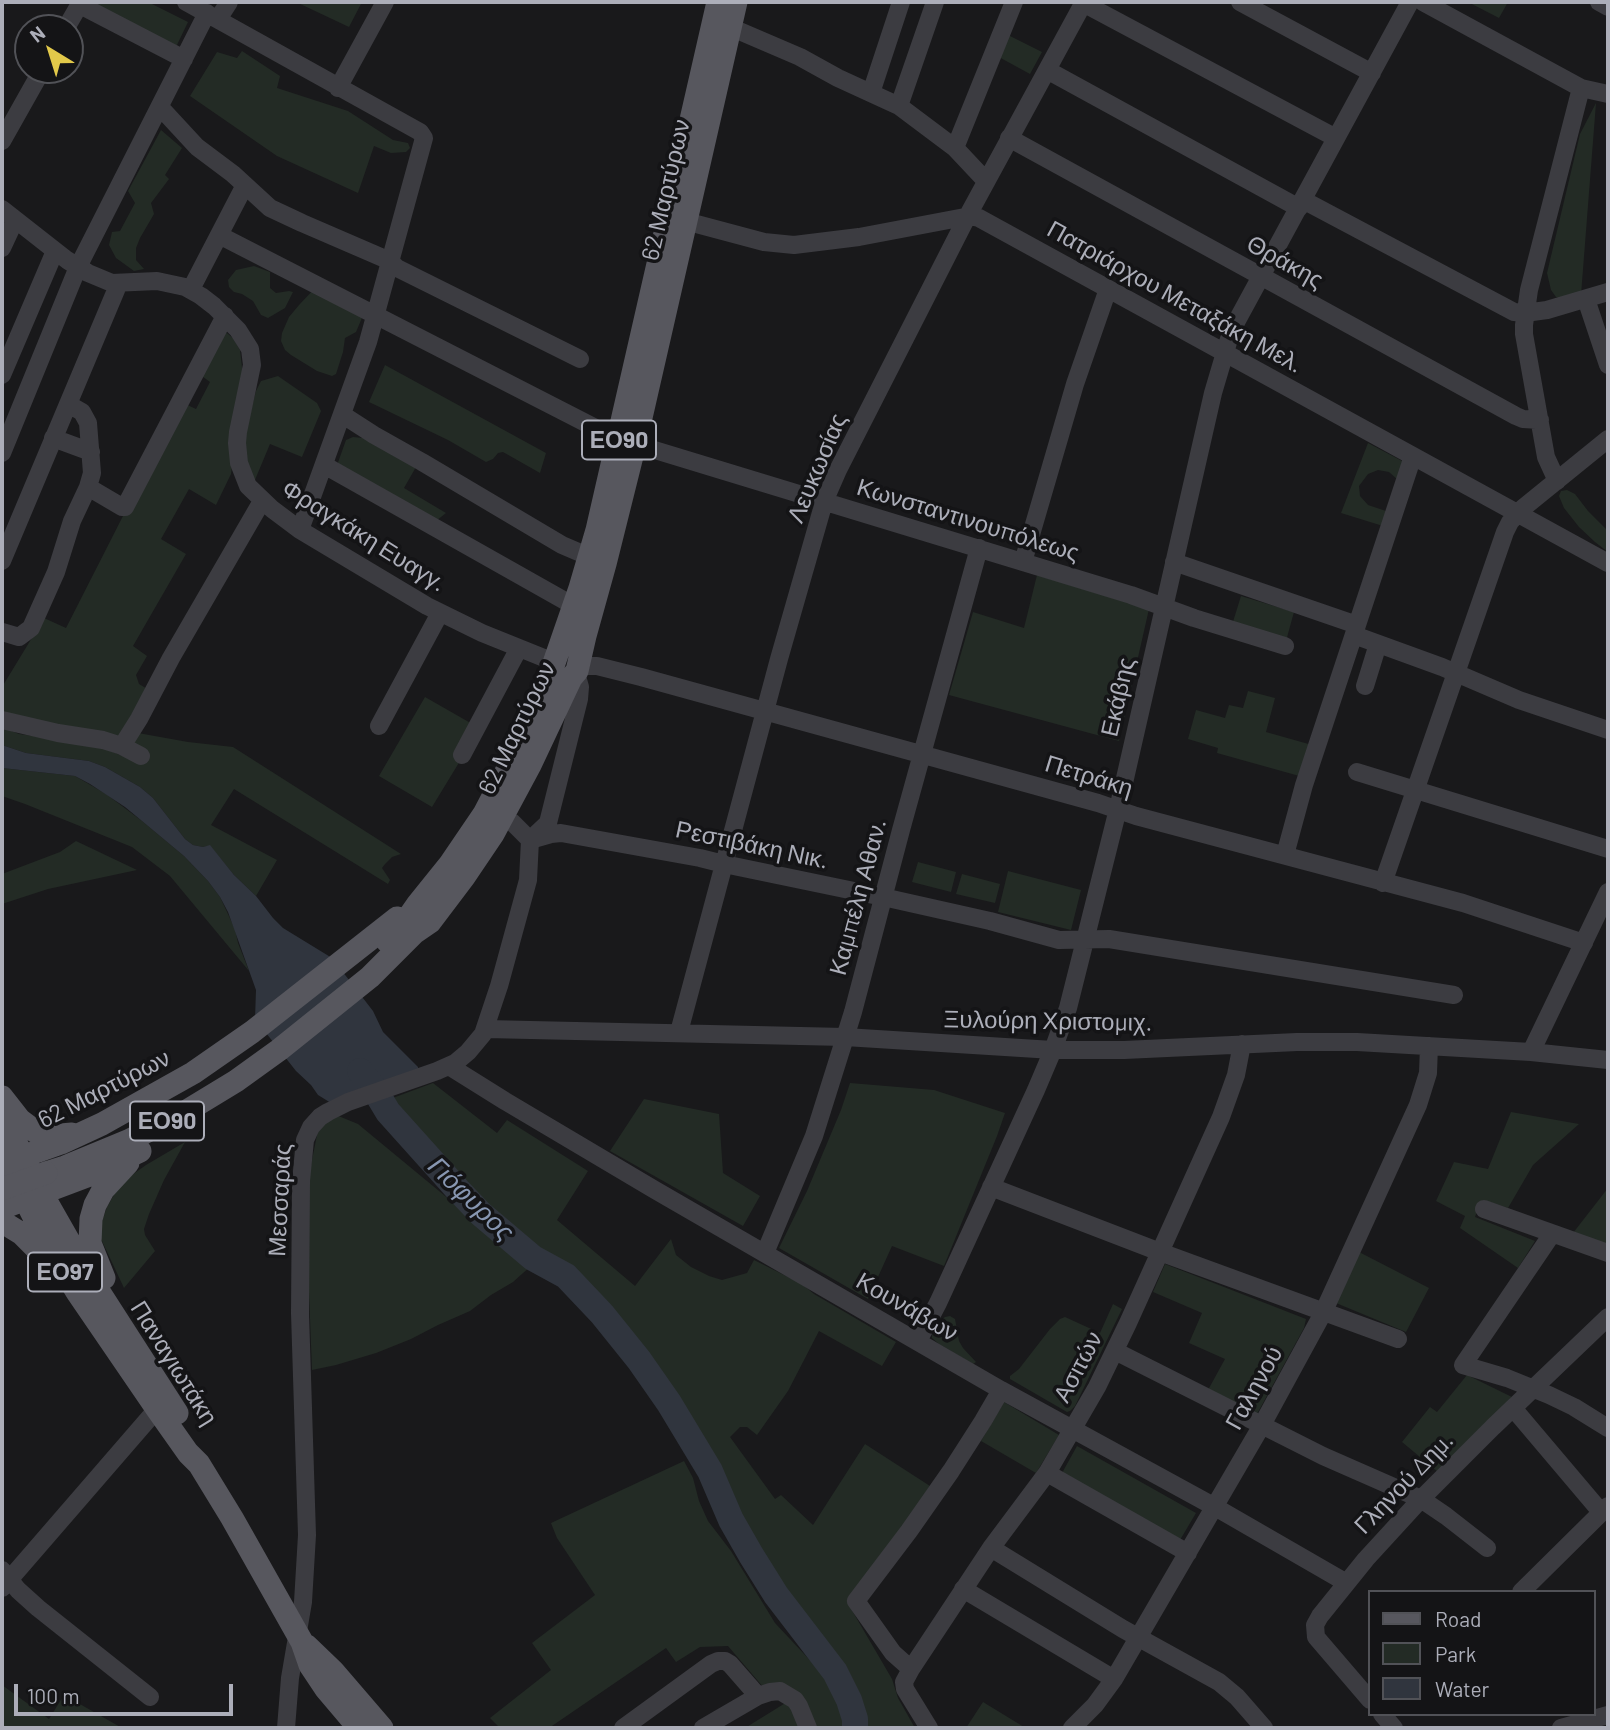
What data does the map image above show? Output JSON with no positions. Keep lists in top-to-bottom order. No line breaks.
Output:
{"streets":{"main road":["62 Μαρτύρων","ΕΟ90","ΕΟ97","Παναγιωτάκη"],"street":["Θράκης","Πατριάρχου Μεταξάκη Μελ.","Λευκωσίας","Κωνσταντινουπόλεως","Φραγκάκη Ευαγγ.","Εκάβης","Πετράκη","Ρεστιβάκη Νικ.","Καμπέλη Αθαν.","Ξυλούρη Χριστομιχ.","Μεσσαράς","Κουνάβων","Ασιτών","Γαληνού","Γληνού Δημ."]},"crossings":[["62 Μαρτύρων","Πατριάρχου Μεταξάκη Μελ."],["62 Μαρτύρων","ΕΟ90"],["62 Μαρτύρων","Κωνσταντινουπόλεως"],["62 Μαρτύρων","Φραγκάκη Ευαγγ."],["62 Μαρτύρων","Πετράκη"],["62 Μαρτύρων","Παναγιωτάκη"],["Θράκης","Λευκωσίας"],["Θράκης","Εκάβης"],["Πατριάρχου Μεταξάκη Μελ.","Λευκωσίας"],["Πατριάρχου Μεταξάκη Μελ.","Εκάβης"],["ΕΟ90","Παναγιωτάκη"],["Λευκωσίας","Κωνσταντινουπόλεως"],["Λευκωσίας","Πετράκη"],["Λευκωσίας","Ρεστιβάκη Νικ."],["Λευκωσίας","Ξυλούρη Χριστομιχ."],["Κωνσταντινουπόλεως","Εκάβης"],["Κωνσταντινουπόλεως","Καμπέλη Αθαν."],["Φραγκάκη Ευαγγ.","Πετράκη"],["Εκάβης","Πετράκη"],["Εκάβης","Ρεστιβάκη Νικ."],["Εκάβης","Ξυλούρη Χριστομιχ."],["Εκάβης","Κουνάβων"],["Πετράκη","Καμπέλη Αθαν."],["Ρεστιβάκη Νικ.","Καμπέλη Αθαν."],["Ρεστιβάκη Νικ.","Μεσσαράς"],["Καμπέλη Αθαν.","Ξυλούρη Χριστομιχ."],["Καμπέλη Αθαν.","Κουνάβων"],["Ξυλούρη Χριστομιχ.","Μεσσαράς"],["Ξυλούρη Χριστομιχ.","Ασιτών"],["Ξυλούρη Χριστομιχ.","Γαληνού"],["Μεσσαράς","ΕΟ97"],["Μεσσαράς","Κουνάβων"],["ΕΟ97","Παναγιωτάκη"],["Κουνάβων","Ασιτών"],["Κουνάβων","Γαληνού"],["Κουνάβων","Γληνού Δημ."]],"water":["Γιόφυρος"],"legend":["Road","Park","Water"],"scale_bar":"100 m","north":"top left"}
